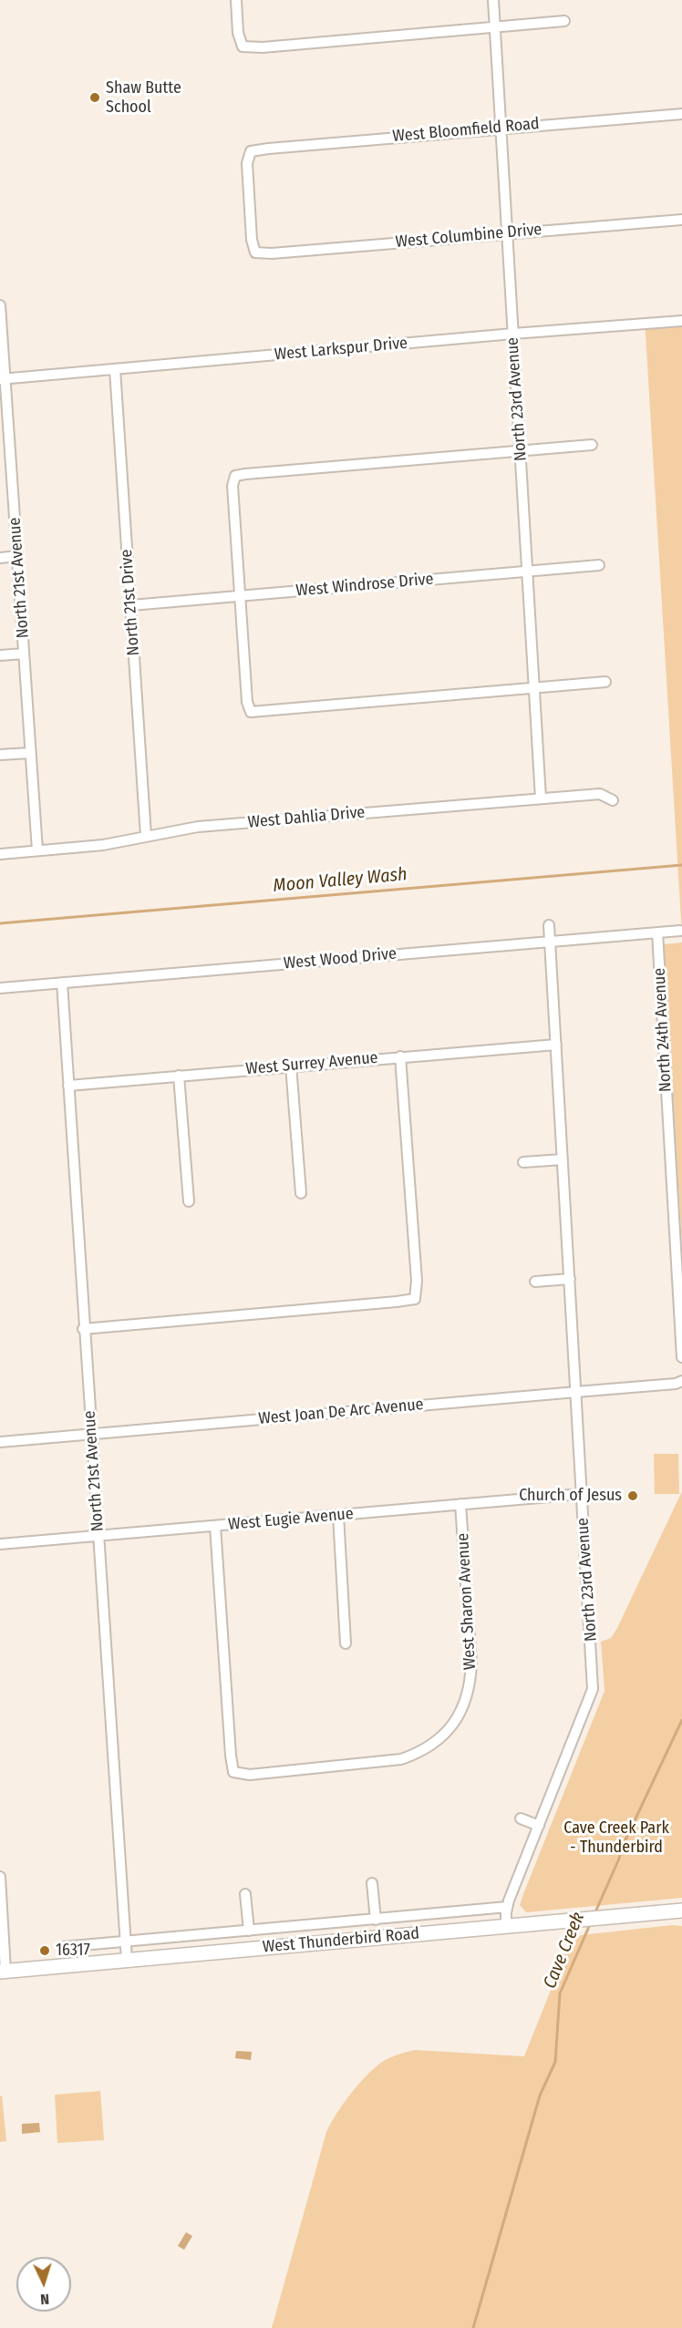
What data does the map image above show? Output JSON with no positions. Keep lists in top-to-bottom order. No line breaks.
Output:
{"streets":{"main road":["West Thunderbird Road"],"street":["West Bloomfield Road","West Columbine Drive","West Larkspur Drive","North 23rd Avenue","North 21st Avenue","West Windrose Drive","North 21st Drive","West Dahlia Drive","West Wood Drive","North 24th Avenue","West Surrey Avenue","West Joan De Arc Avenue","West Eugie Avenue","West Sharon Avenue"]},"crossings":[["West Bloomfield Road","West Columbine Drive"],["West Bloomfield Road","North 23rd Avenue"],["West Columbine Drive","North 23rd Avenue"],["West Larkspur Drive","North 23rd Avenue"],["West Larkspur Drive","North 21st Avenue"],["West Larkspur Drive","North 21st Drive"],["North 23rd Avenue","West Windrose Drive"],["North 23rd Avenue","West Dahlia Drive"],["North 23rd Avenue","West Wood Drive"],["North 23rd Avenue","West Surrey Avenue"],["North 23rd Avenue","West Joan De Arc Avenue"],["North 23rd Avenue","West Eugie Avenue"],["North 23rd Avenue","West Thunderbird Road"],["North 21st Avenue","West Dahlia Drive"],["North 21st Avenue","West Wood Drive"],["North 21st Avenue","West Surrey Avenue"],["North 21st Avenue","West Joan De Arc Avenue"],["North 21st Avenue","West Eugie Avenue"],["North 21st Avenue","West Thunderbird Road"],["West Windrose Drive","North 21st Drive"],["North 21st Drive","West Dahlia Drive"],["West Wood Drive","North 24th Avenue"],["West Eugie Avenue","West Sharon Avenue"]],"water":["Moon Valley Wash","Cave Creek"],"parks":["Cave Creek Park - Thunderbird"],"places":["Shaw Butte School","Church of Jesus","16317"],"north":"bottom"}
